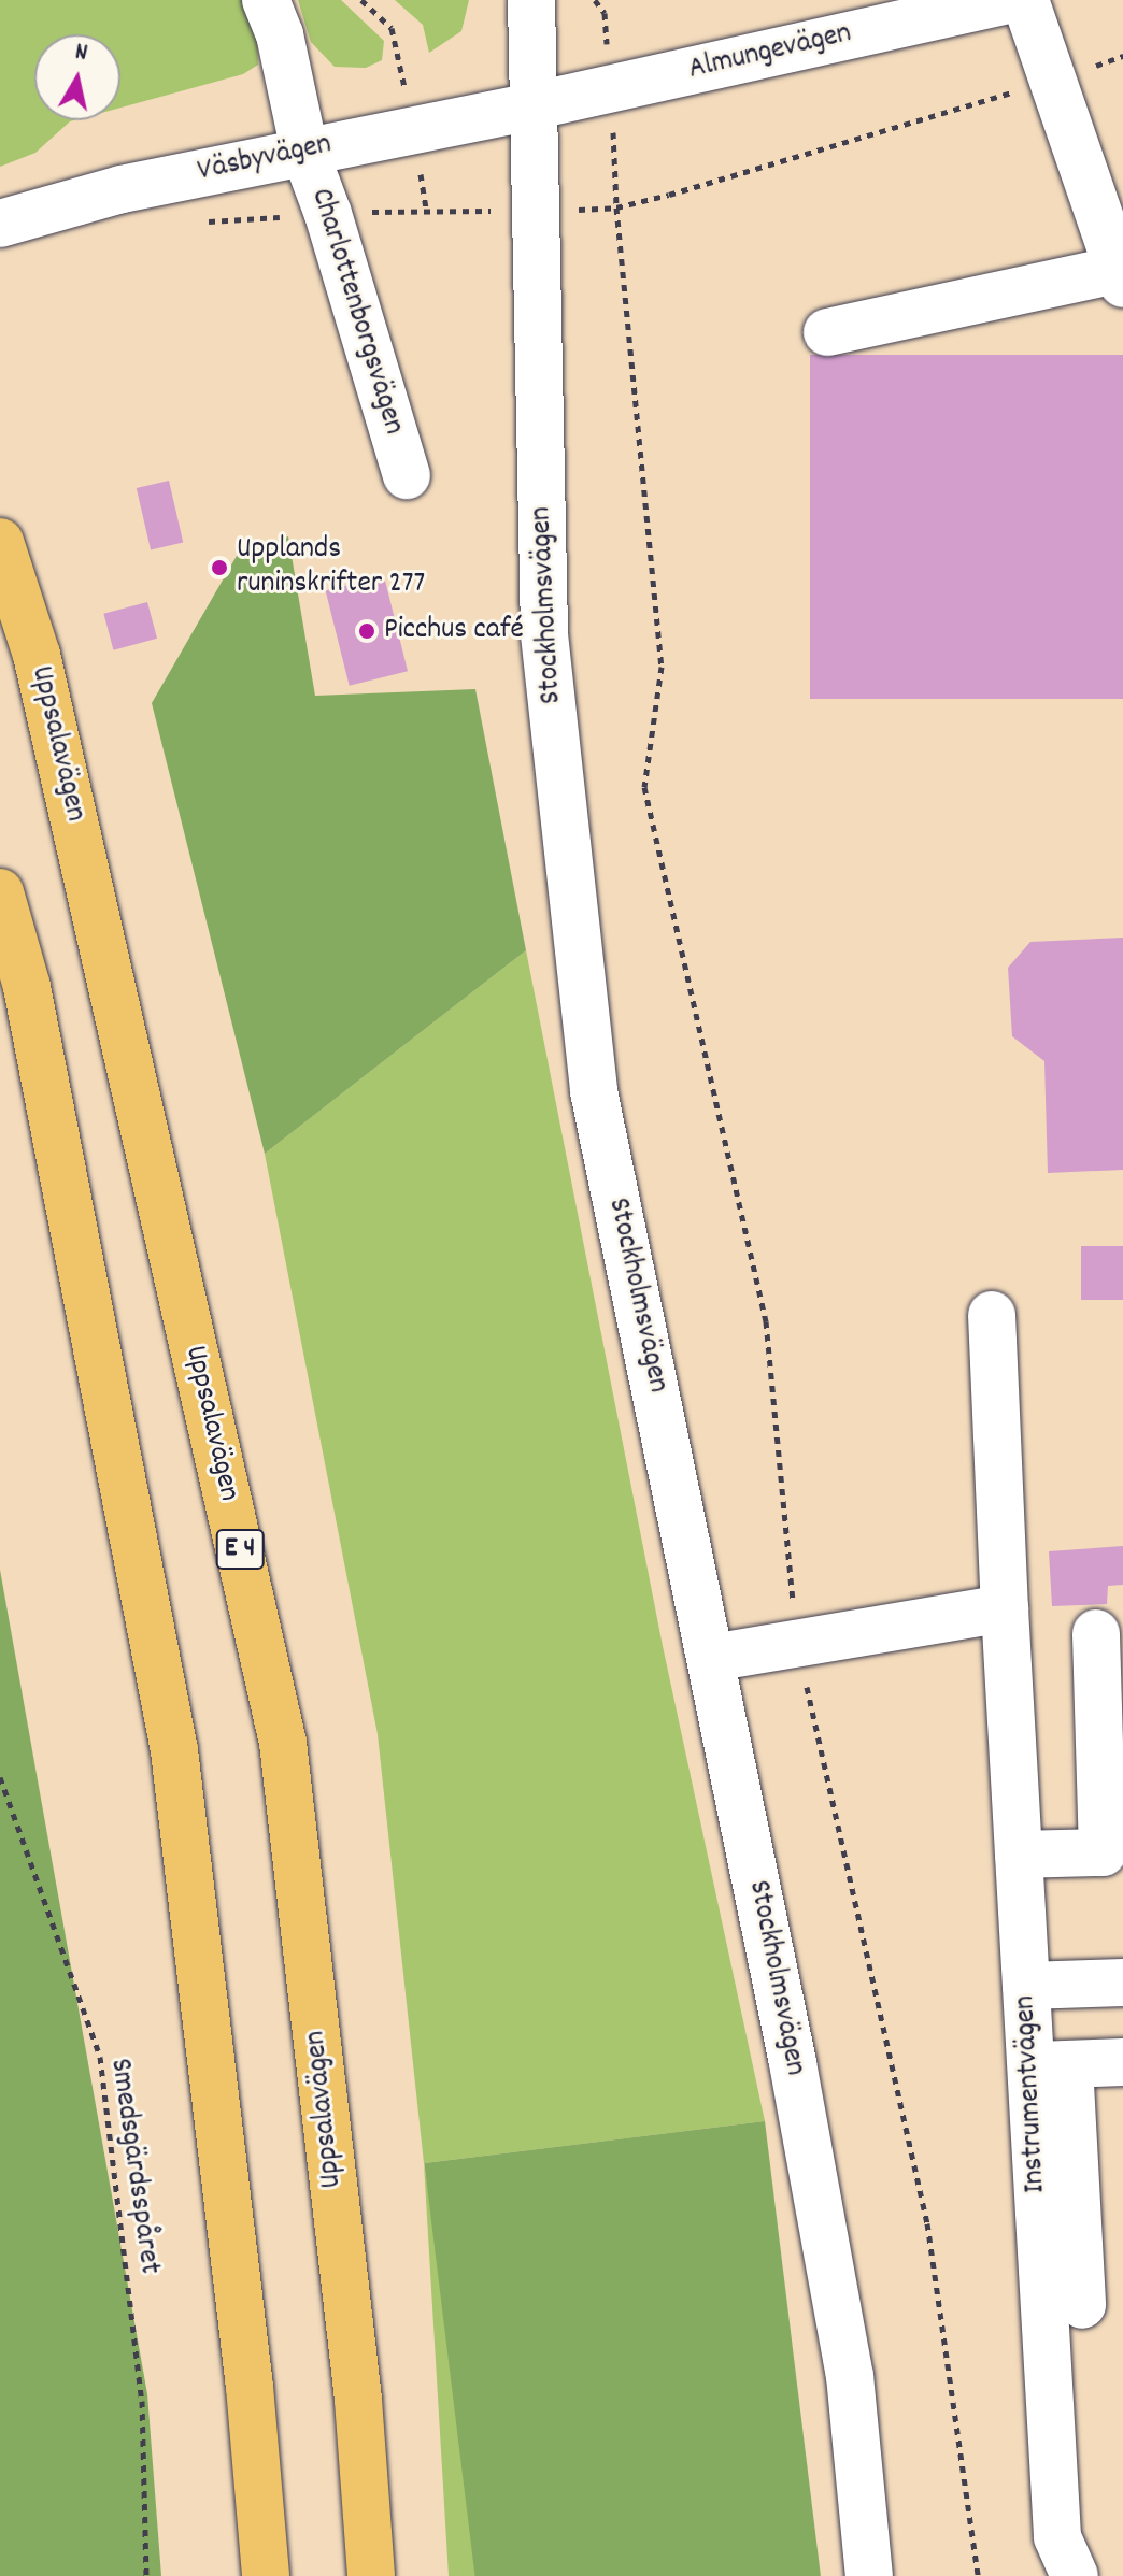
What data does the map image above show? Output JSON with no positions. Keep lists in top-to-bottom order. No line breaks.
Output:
{"streets":{"highway":["Uppsalavägen","E 4"],"street":["Almungevägen","Väsbyvägen","Charlottenborgsvägen","Stockholmsvägen","Instrumentvägen"],"path":["Smedsgärdsspåret"]},"crossings":[["Almungevägen","Väsbyvägen"],["Almungevägen","Stockholmsvägen"],["Väsbyvägen","Charlottenborgsvägen"],["Väsbyvägen","Stockholmsvägen"]],"places":["Upplands runinskrifter 277","Picchus café"],"north":"top"}
